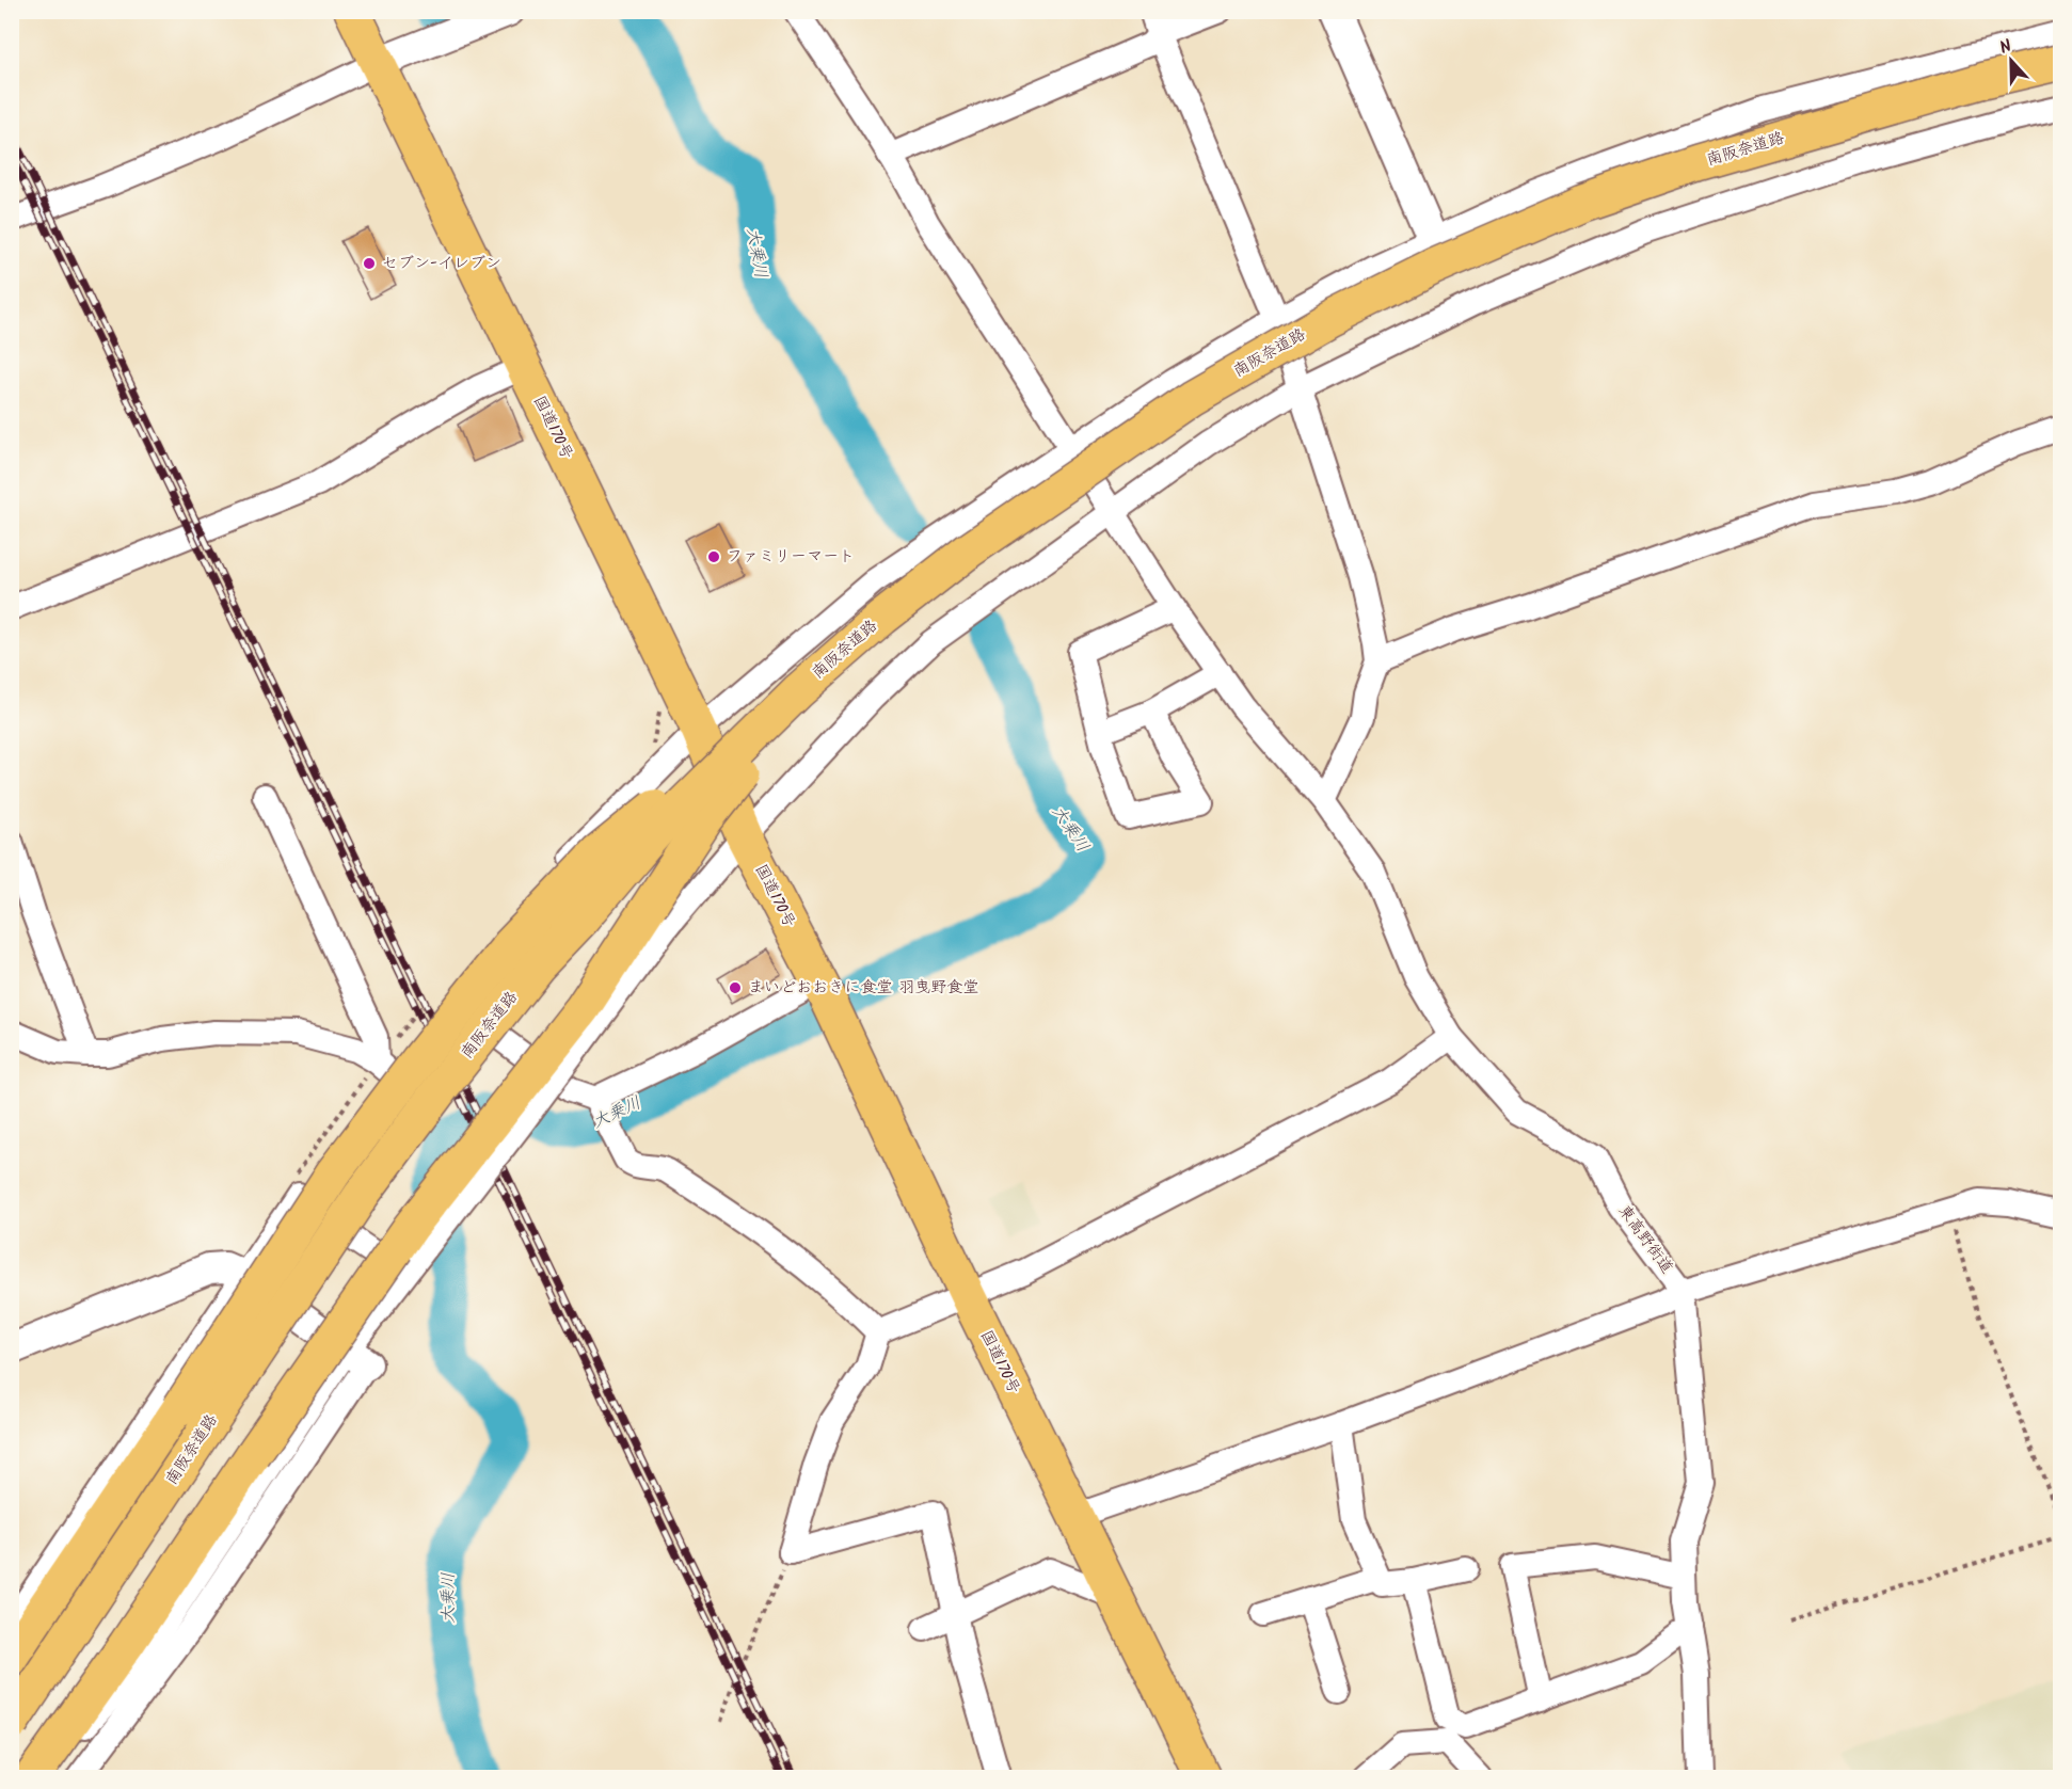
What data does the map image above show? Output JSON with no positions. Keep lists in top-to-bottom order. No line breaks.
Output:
{"streets":{"highway":["南阪奈道路","国道170号"],"street":["東高野街道"]},"water":["大乗川"],"places":["セブン-イレブン","ファミリーマート","まいどおおきに食堂 羽曳野食堂"],"north":"top"}
